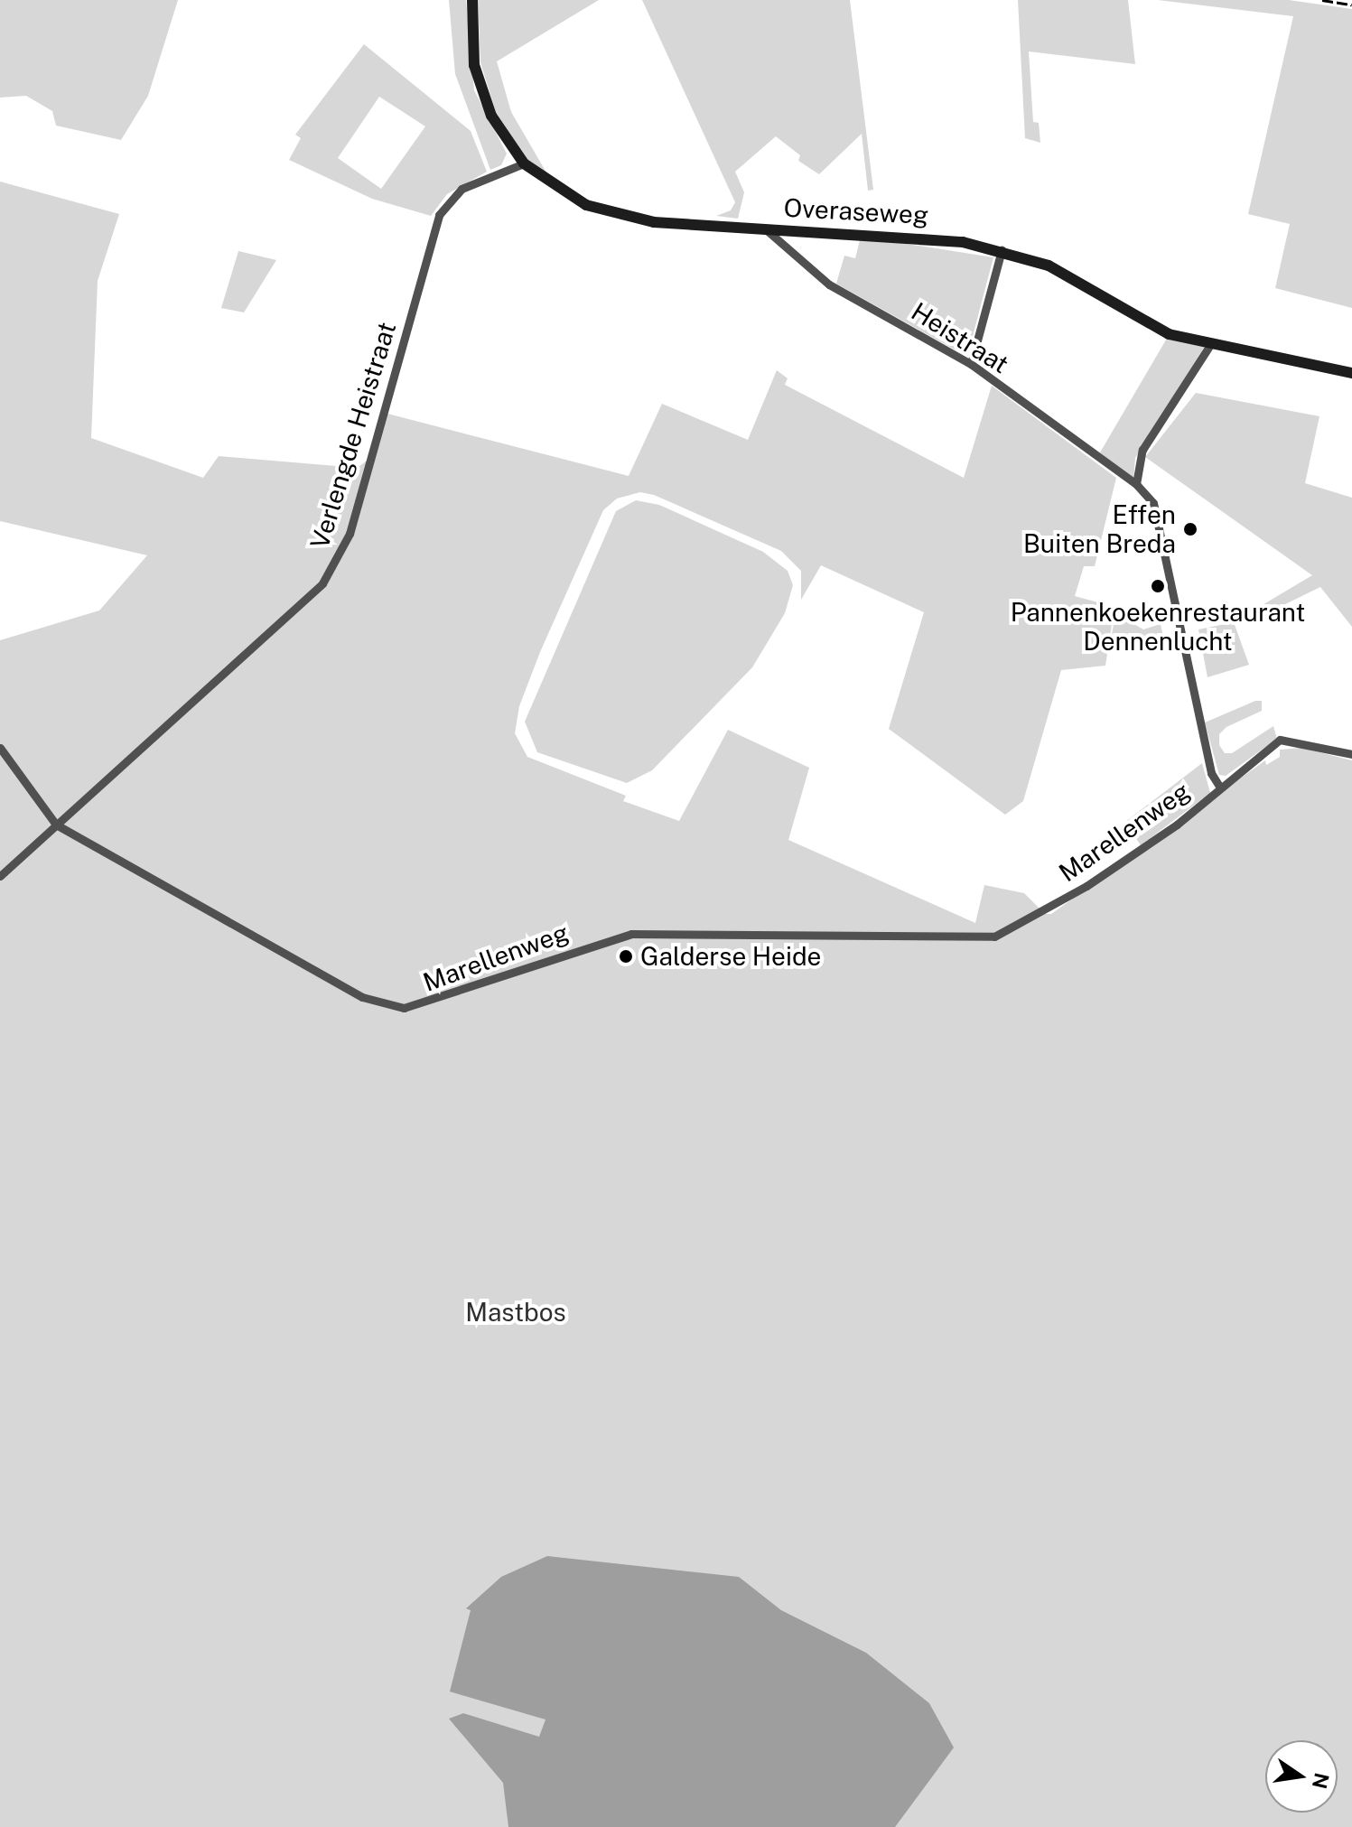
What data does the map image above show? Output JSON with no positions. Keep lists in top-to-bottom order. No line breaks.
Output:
{"streets":{"street":["Overaseweg","Heistraat","Verlengde Heistraat","Marellenweg"]},"crossings":[["Overaseweg","Heistraat"],["Overaseweg","Verlengde Heistraat"],["Heistraat","Marellenweg"],["Verlengde Heistraat","Marellenweg"]],"parks":["Mastbos"],"places":["Effen Buiten Breda","Pannenkoekenrestaurant Dennenlucht","Galderse Heide"],"north":"right"}
